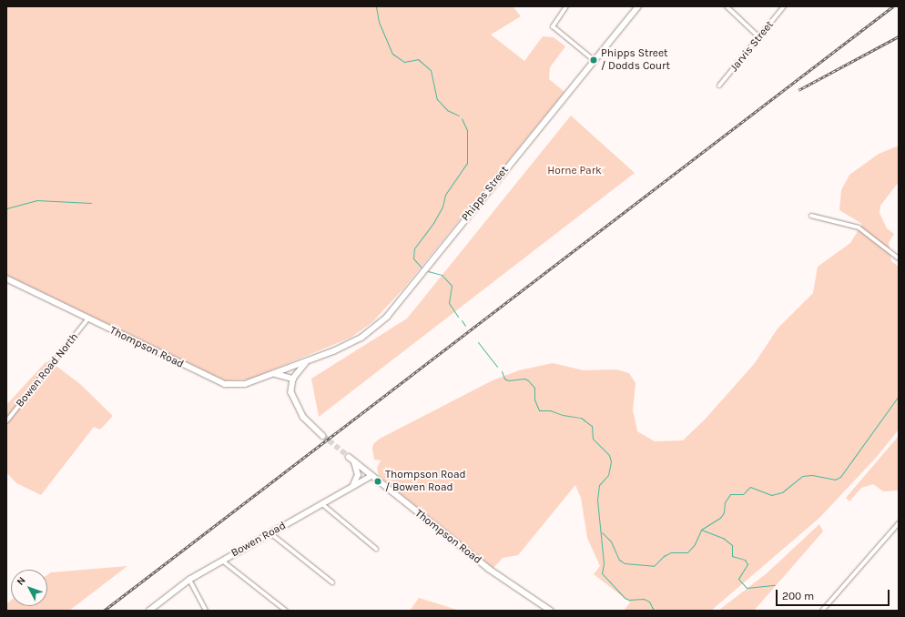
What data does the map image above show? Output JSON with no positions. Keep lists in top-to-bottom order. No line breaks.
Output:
{"streets":{"main road":["Phipps Street","Thompson Road","Bowen Road"],"street":["Jarvis Street","Bowen Road North"]},"crossings":[["Phipps Street","Thompson Road"],["Thompson Road","Bowen Road North"],["Thompson Road","Bowen Road"]],"parks":["Horne Park"],"places":["Phipps Street / Dodds Court","Thompson Road / Bowen Road"],"scale_bar":"200 m","north":"top left"}
